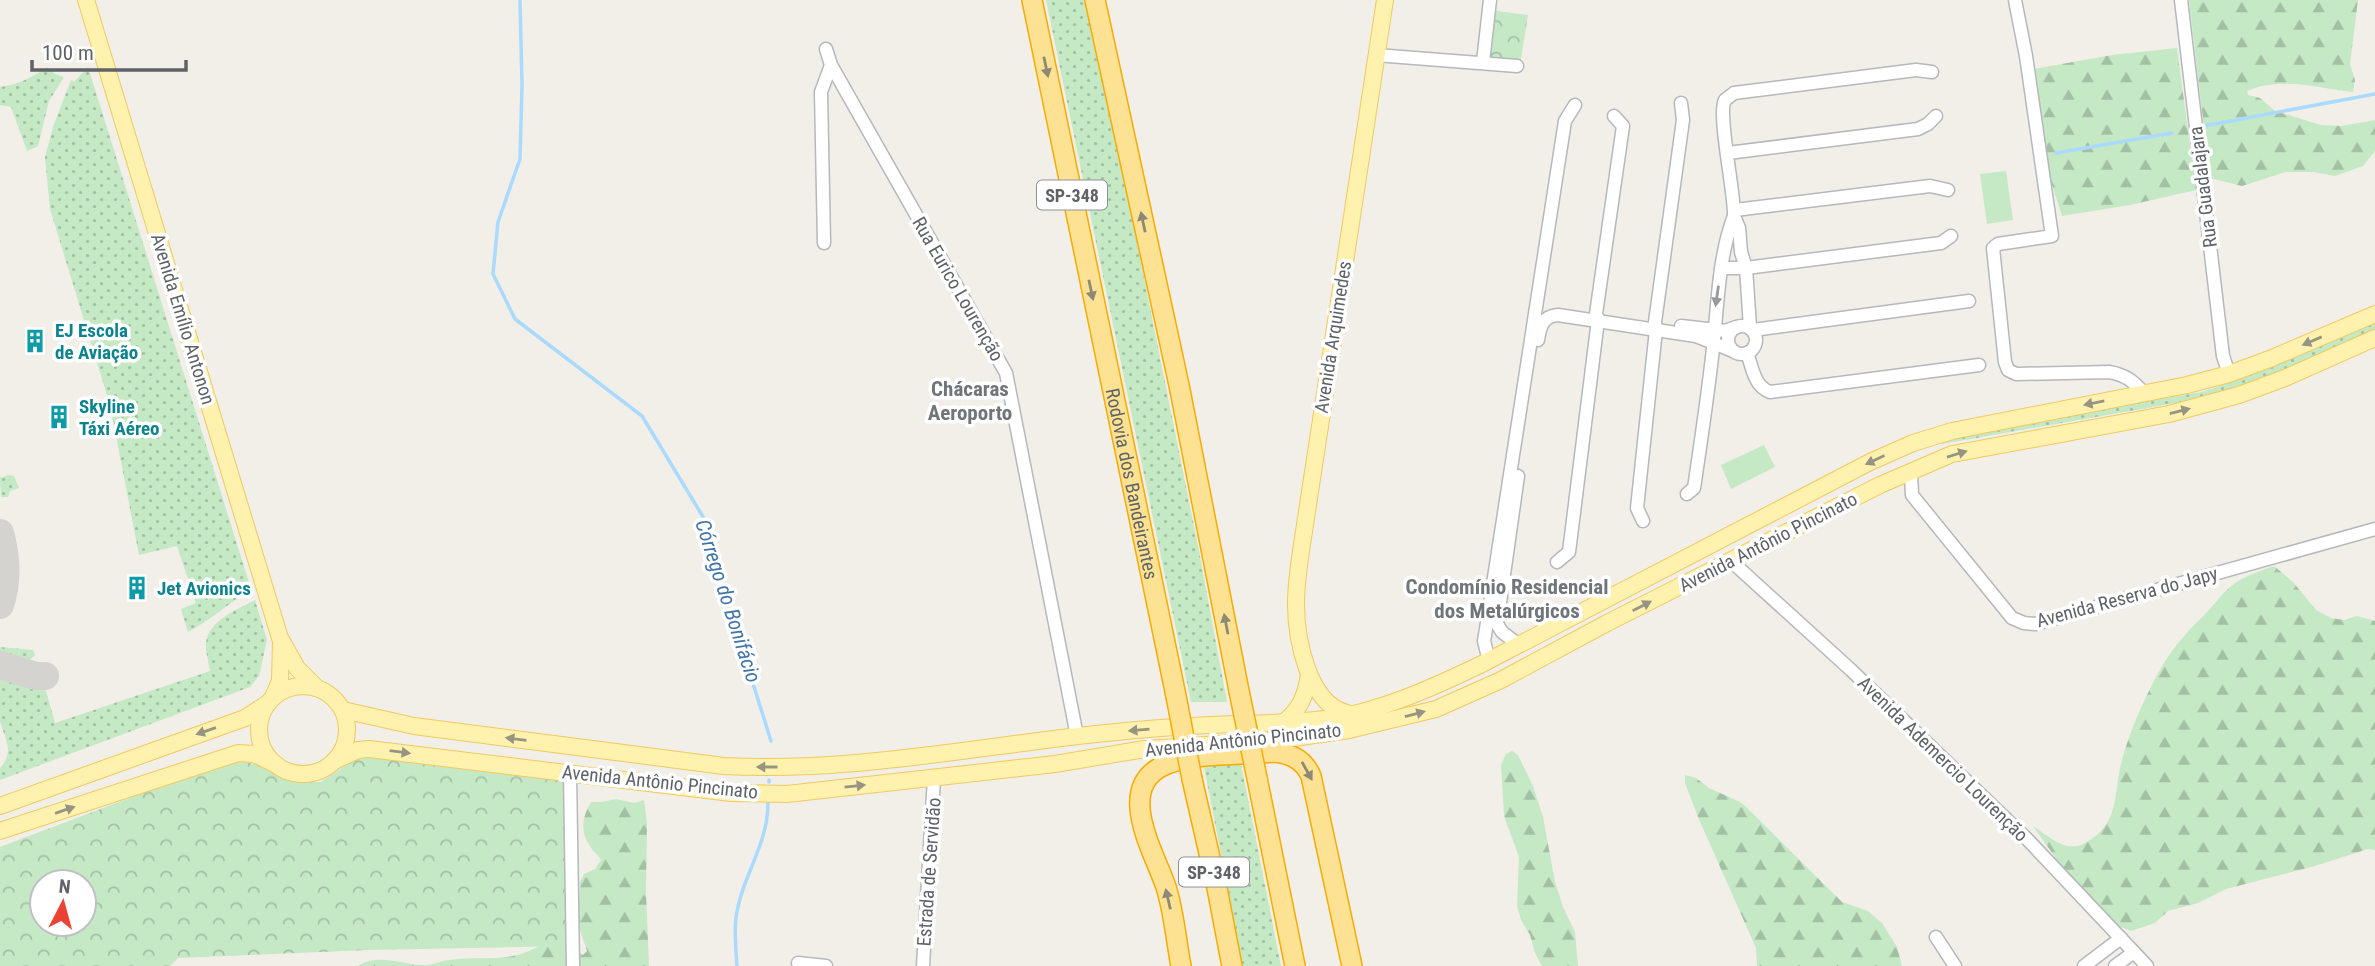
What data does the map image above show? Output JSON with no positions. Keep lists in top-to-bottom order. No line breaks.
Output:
{"streets":{"highway":["SP-348","Rodovia dos Bandeirantes"],"main road":["Avenida Emílio Antonon","Avenida Arquimedes","Avenida Antônio Pincinato"],"street":["Rua Guadalajara","Rua Eurico Lourenção","Avenida Reserva do Japy","Avenida Ademercio Lourenção","Estrada de Servidão"]},"crossings":[["Rua Guadalajara","Avenida Antônio Pincinato"],["Rua Eurico Lourenção","Avenida Antônio Pincinato"],["Avenida Emílio Antonon","Avenida Antônio Pincinato"],["Avenida Arquimedes","Avenida Antônio Pincinato"],["Avenida Antônio Pincinato","Avenida Reserva do Japy"],["Avenida Antônio Pincinato","Avenida Ademercio Lourenção"],["Avenida Antônio Pincinato","Estrada de Servidão"]],"districts":["Chácaras Aeroporto","Condomínio Residencial dos Metalúrgicos"],"water":["Córrego do Bonifácio"],"places":{"building":["EJ Escola de Aviação","Skyline Táxi Aéreo","Jet Avionics"]},"scale_bar":"100 m","north":"top"}
